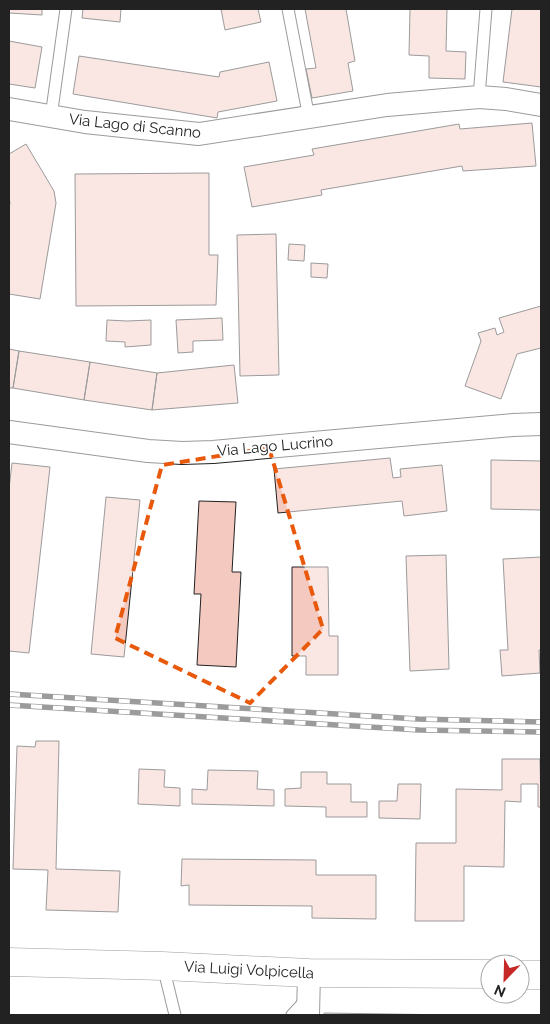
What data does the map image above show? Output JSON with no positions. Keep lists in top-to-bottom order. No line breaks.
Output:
{"streets":{"street":["Via Lago di Scanno","Via Lago Lucrino","Via Luigi Volpicella"]},"north":"bottom left"}
